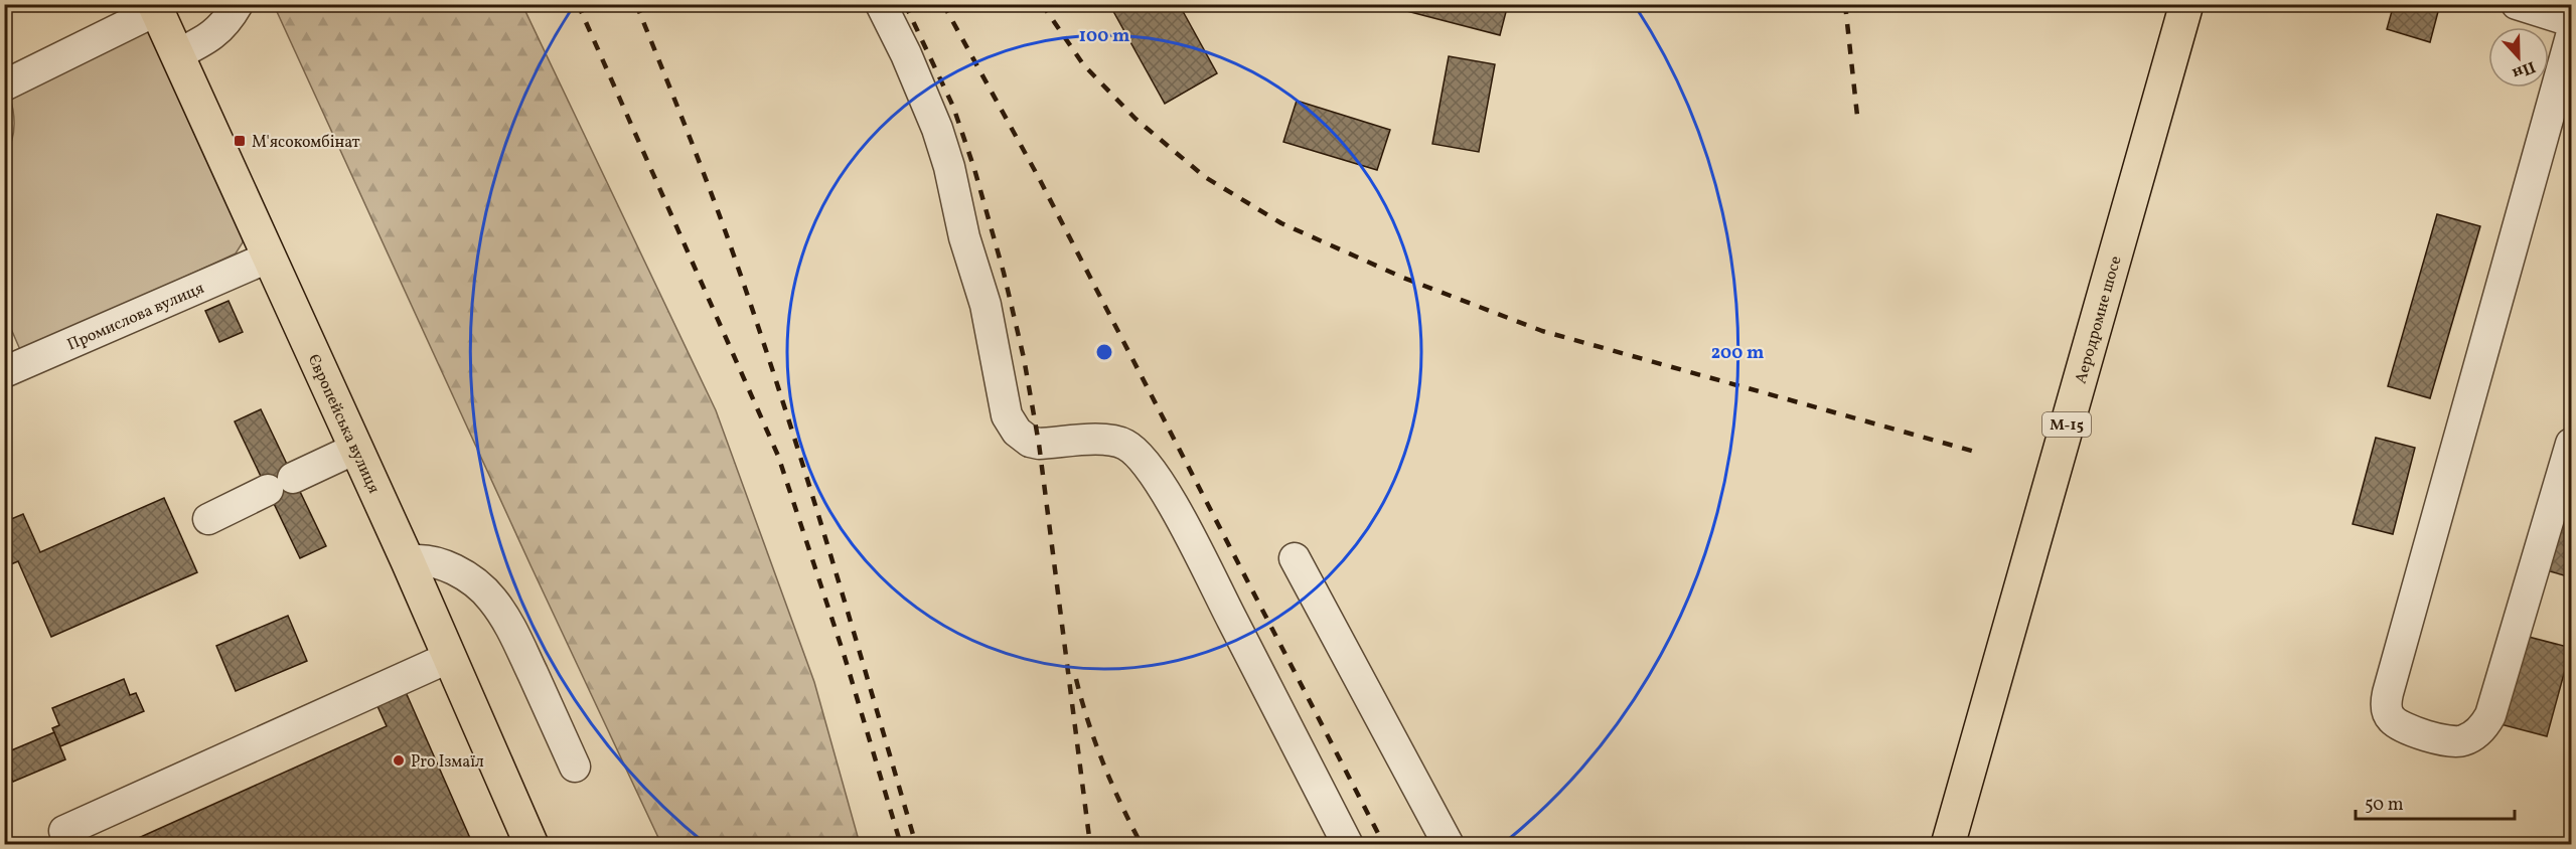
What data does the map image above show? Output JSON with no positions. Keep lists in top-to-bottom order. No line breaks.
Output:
{"streets":{"main road":["Аеродромне шосе","Європейська вулиця","М-15"],"street":["Промислова вулиця"]},"crossings":[["Промислова вулиця","Європейська вулиця"]],"places":{"transit":["М'ясокомбінат"],"other":["Pro Ізмаїл"]},"scale_bar":"50 m","north":"bottom","rings":["100 m","200 m"]}
